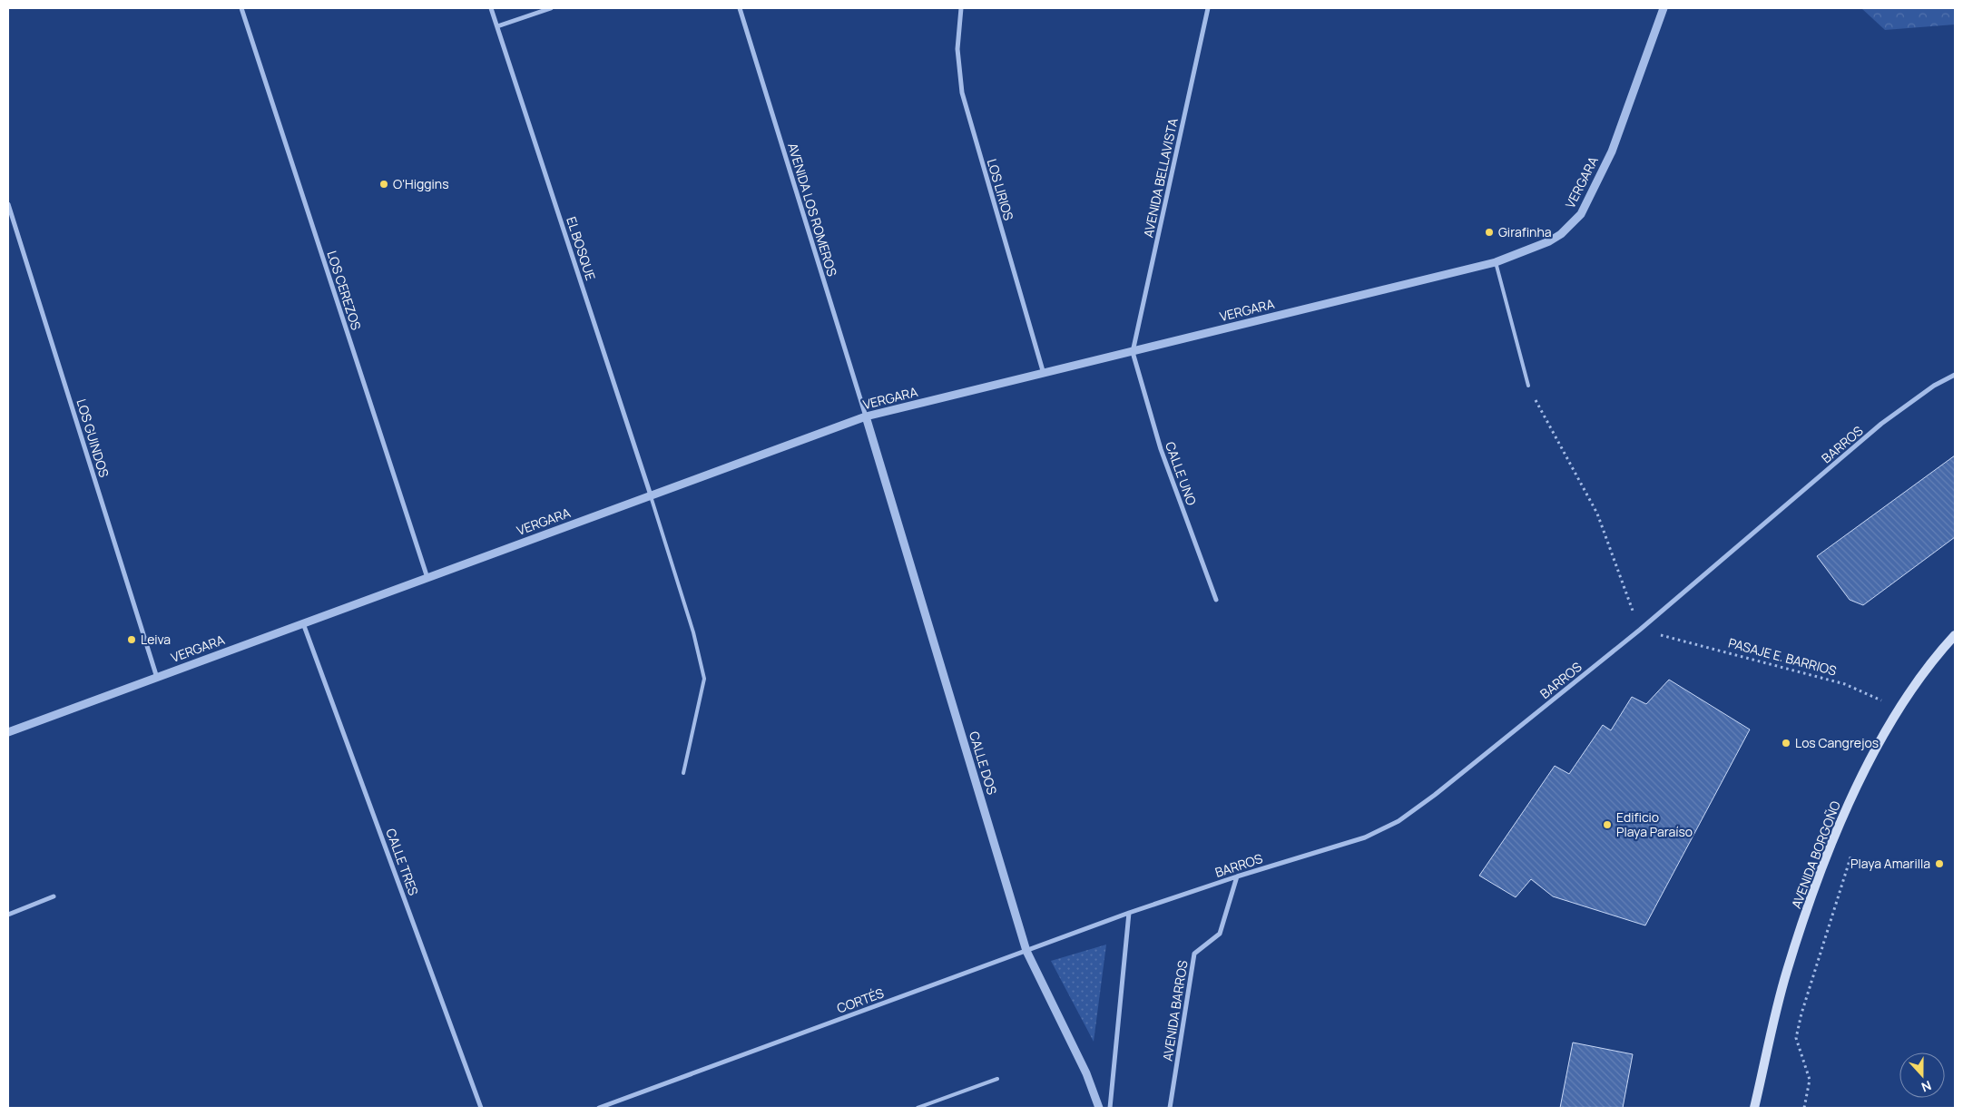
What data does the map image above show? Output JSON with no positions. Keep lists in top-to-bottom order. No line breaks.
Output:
{"streets":{"main road":["AVENIDA BORGOÑO"],"street":["AVENIDA BELLAVISTA","VERGARA","LOS LIRIOS","AVENIDA LOS ROMEROS","EL BOSQUE","LOS CEREZOS","LOS GUINDOS","BARROS","CALLE UNO","CALLE DOS","CALLE TRES","CORTÉS","AVENIDA BARROS"],"path":["PASAJE E. BARRIOS"]},"crossings":[["AVENIDA BELLAVISTA","VERGARA"],["AVENIDA BELLAVISTA","CALLE UNO"],["VERGARA","LOS LIRIOS"],["VERGARA","AVENIDA LOS ROMEROS"],["VERGARA","EL BOSQUE"],["VERGARA","LOS CEREZOS"],["VERGARA","LOS GUINDOS"],["VERGARA","CALLE UNO"],["VERGARA","CALLE DOS"],["VERGARA","CALLE TRES"],["AVENIDA LOS ROMEROS","CALLE DOS"],["BARROS","PASAJE E. BARRIOS"],["BARROS","CORTÉS"],["BARROS","AVENIDA BARROS"],["PASAJE E. BARRIOS","AVENIDA BORGOÑO"],["CALLE DOS","CORTÉS"]],"places":["O'Higgins","Girafinha","Leiva","Los Cangrejos","Edificio Playa Paraíso","Playa Amarilla"],"north":"bottom"}
